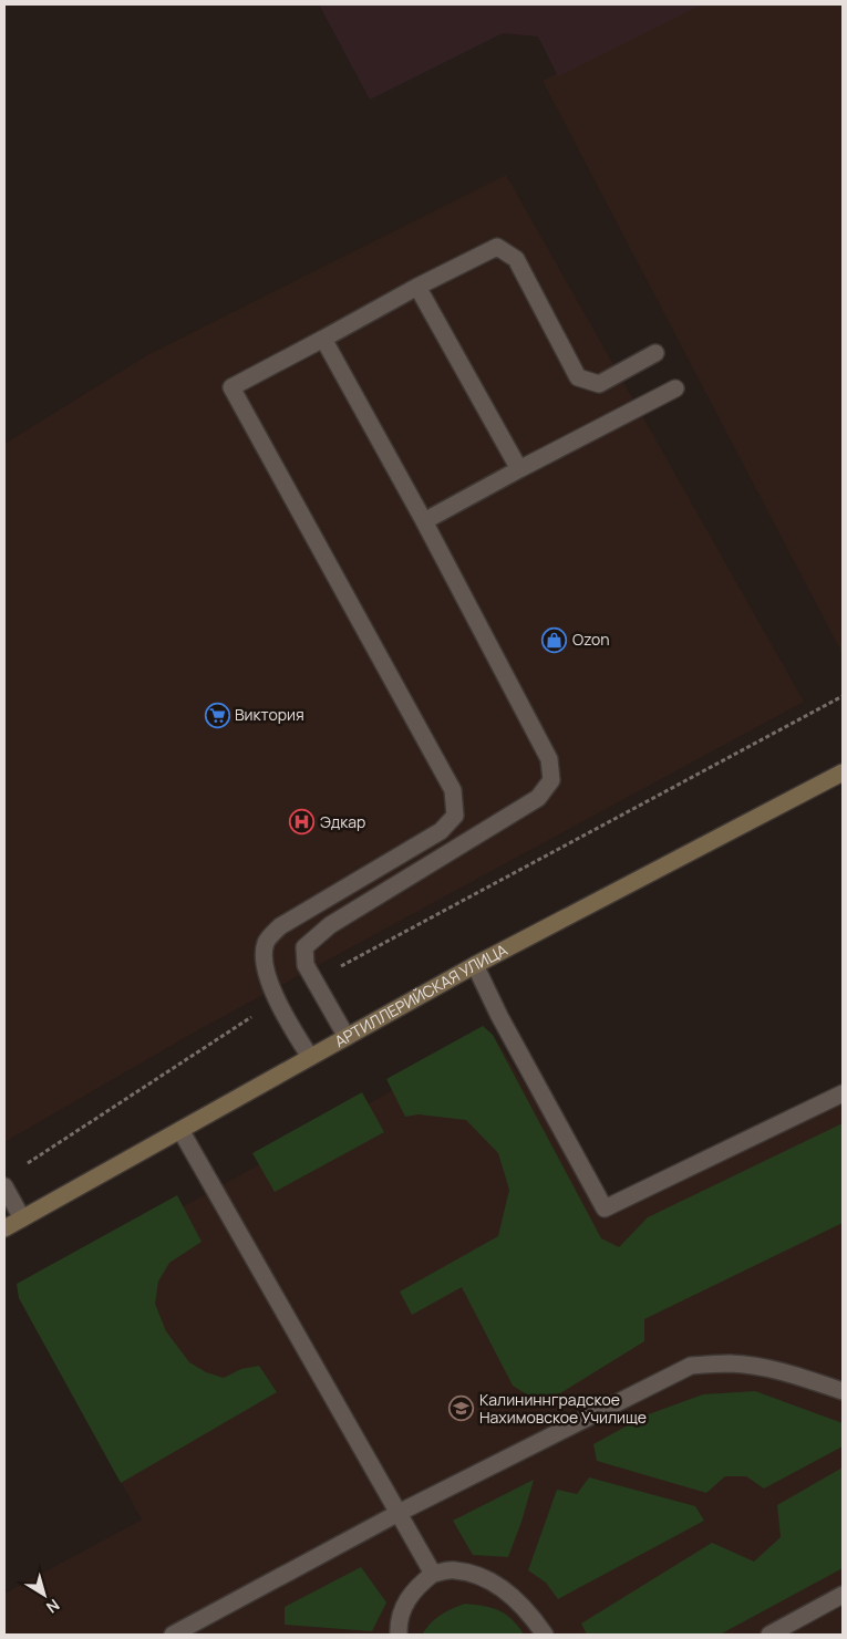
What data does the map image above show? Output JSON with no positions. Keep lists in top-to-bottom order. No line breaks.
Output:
{"streets":{"main road":["АРТИЛЛЕРИЙСКАЯ УЛИЦА"]},"places":{"shop":["Ozon"],"supermarket":["Виктория"],"hospital":["Эдкар"],"school or university":["Калининнградское Нахимовское Училище"]},"north":"bottom right"}
